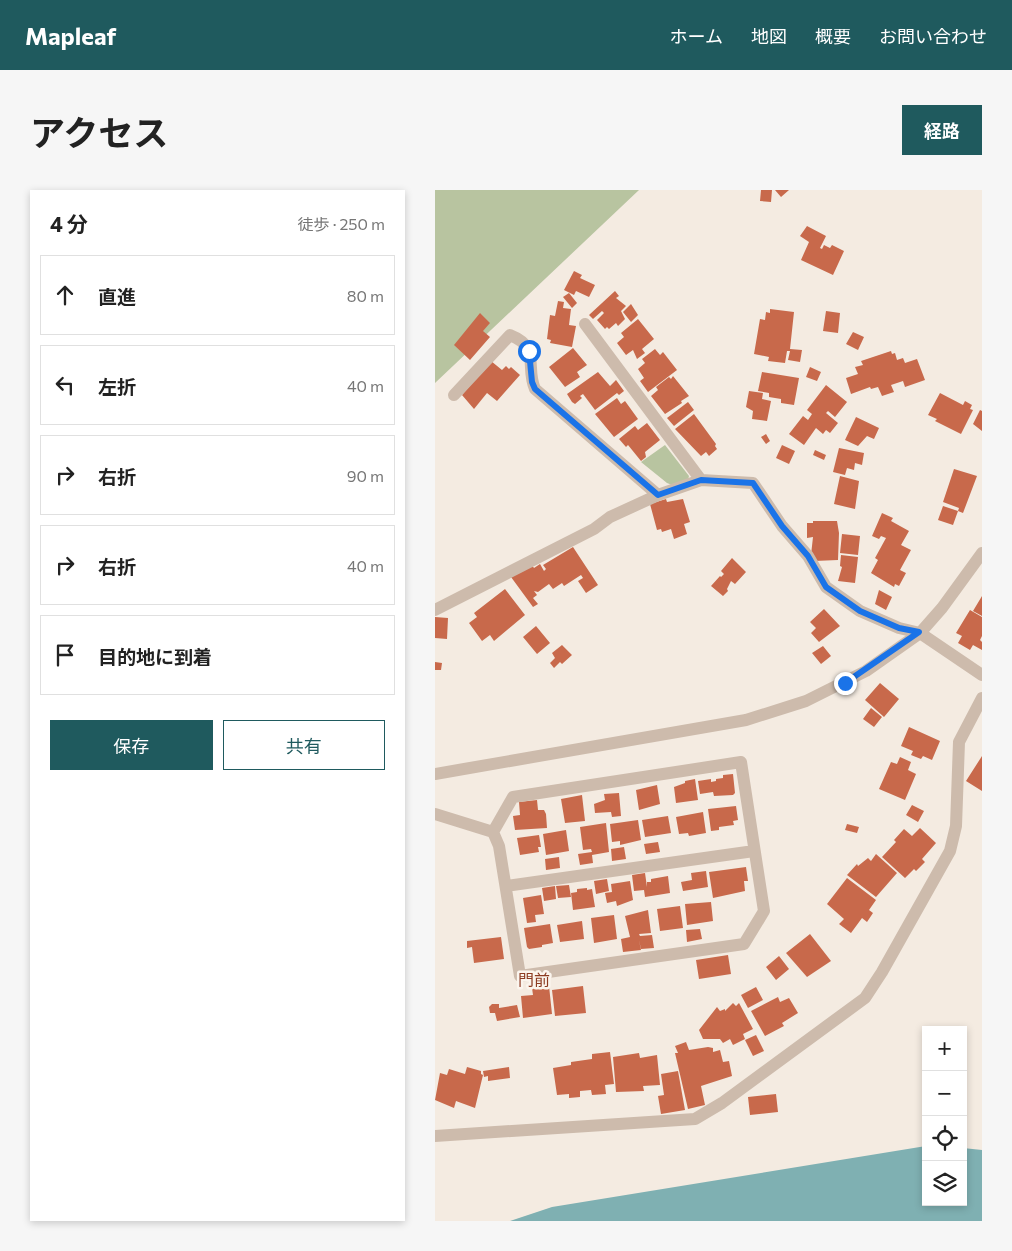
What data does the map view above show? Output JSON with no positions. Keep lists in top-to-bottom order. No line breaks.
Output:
{"districts":["門前"],"page":{"header":"Mapleaf","nav":["ホーム","地図","概要","お問い合わせ"],"title":"アクセス","buttons":["経路",["保存","共有"]],"heading":["4 分","徒歩 · 250 m"],"list":[["直進","80 m"],["左折","40 m"],["右折","90 m"],["右折","40 m"],"目的地に到着"],"map_buttons":["+","−"]}}
